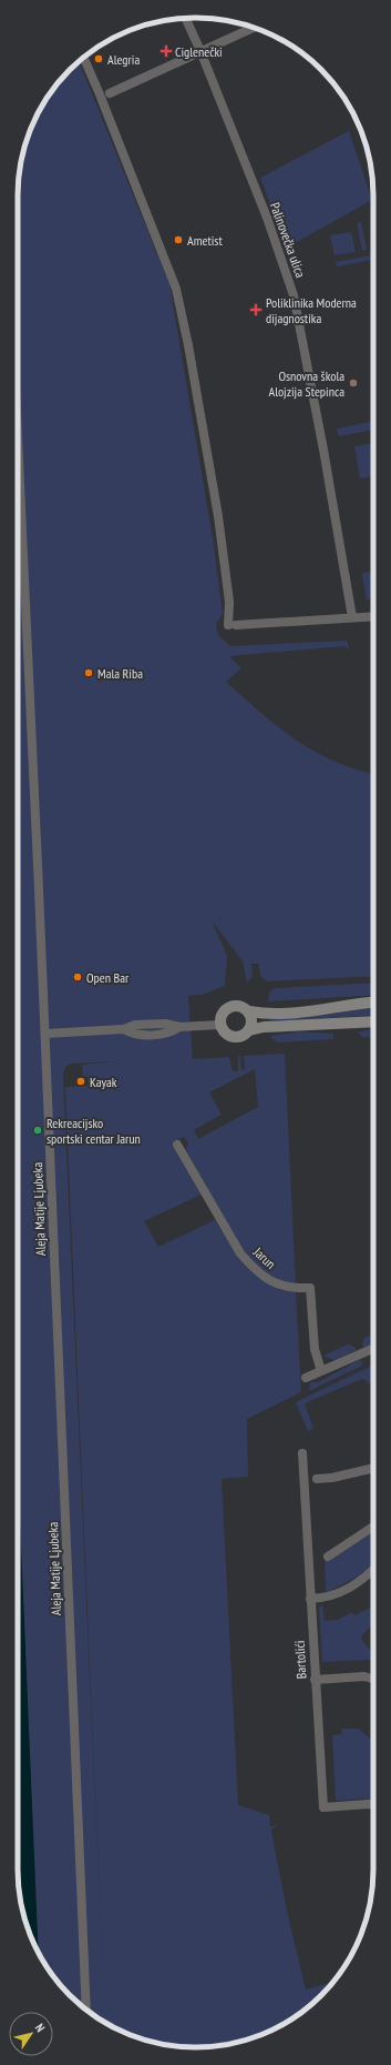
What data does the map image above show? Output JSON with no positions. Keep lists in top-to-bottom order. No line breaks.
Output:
{"streets":{"street":["Palinovečka ulica","Aleja Matije Ljubeka","Jarun","Bartolići"]},"places":{"health":["Ciglenečki","Poliklinika Moderna dijagnostika"],"other":["Alegria","Ametist","Osnovna škola Alojzija Stepinca","Mala Riba","Open Bar","Kayak","Rekreacijsko sportski centar Jarun"]},"north":"top right"}
